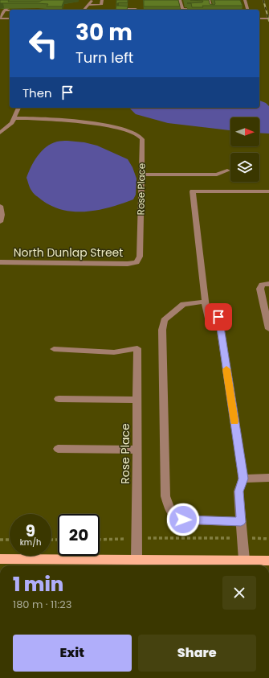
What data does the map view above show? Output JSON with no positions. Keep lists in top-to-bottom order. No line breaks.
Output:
{"streets":{"street":["Rose Place","North Dunlap Street"]},"crossings":[["Rose Place","North Dunlap Street"]],"north":"right","page":{"turn":["30 m","Turn left"],"then":"Then","speed":"9 km/h","limit":"20","heading":["1 min","180 m · 11:23"],"buttons":["Exit","Share"]}}
